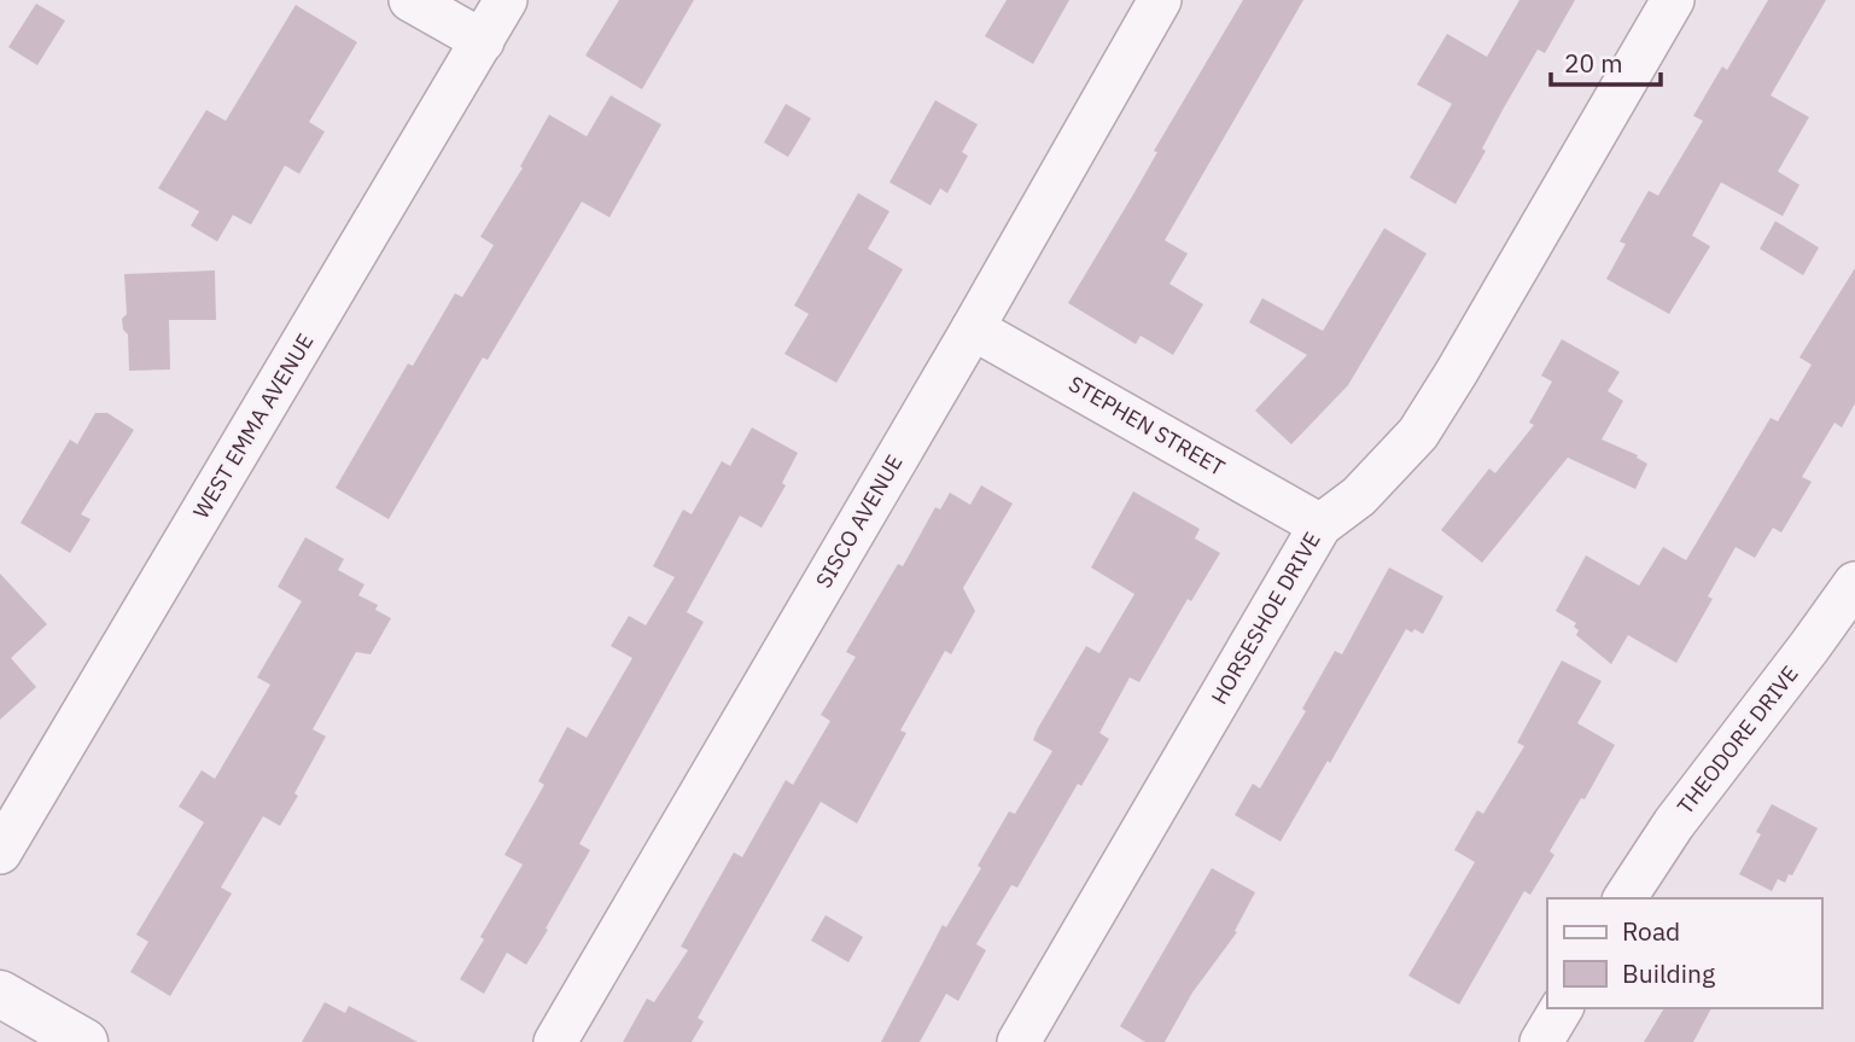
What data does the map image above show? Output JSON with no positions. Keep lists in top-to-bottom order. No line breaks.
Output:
{"streets":{"street":["WEST EMMA AVENUE","STEPHEN STREET","SISCO AVENUE","HORSESHOE DRIVE","THEODORE DRIVE"]},"crossings":[["STEPHEN STREET","SISCO AVENUE"],["STEPHEN STREET","HORSESHOE DRIVE"]],"legend":["Road","Building"],"scale_bar":"20 m"}
